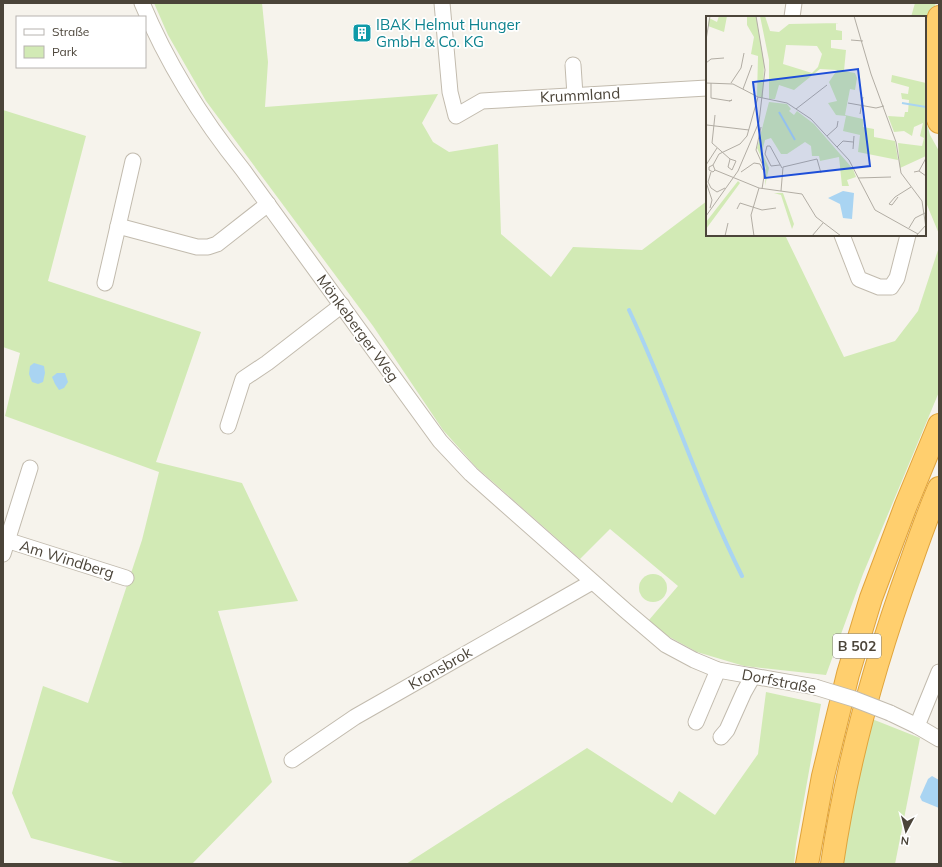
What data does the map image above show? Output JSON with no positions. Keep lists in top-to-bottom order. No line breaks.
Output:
{"streets":{"highway":["B 502"],"street":["Krummland","Mönkeberger Weg","Am Windberg","Kronsbrok","Dorfstraße"]},"crossings":[["Mönkeberger Weg","Kronsbrok"],["Mönkeberger Weg","Dorfstraße"]],"places":{"building":["IBAK Helmut Hunger GmbH & Co. KG"]},"legend":["Straße","Park"],"north":"bottom"}
